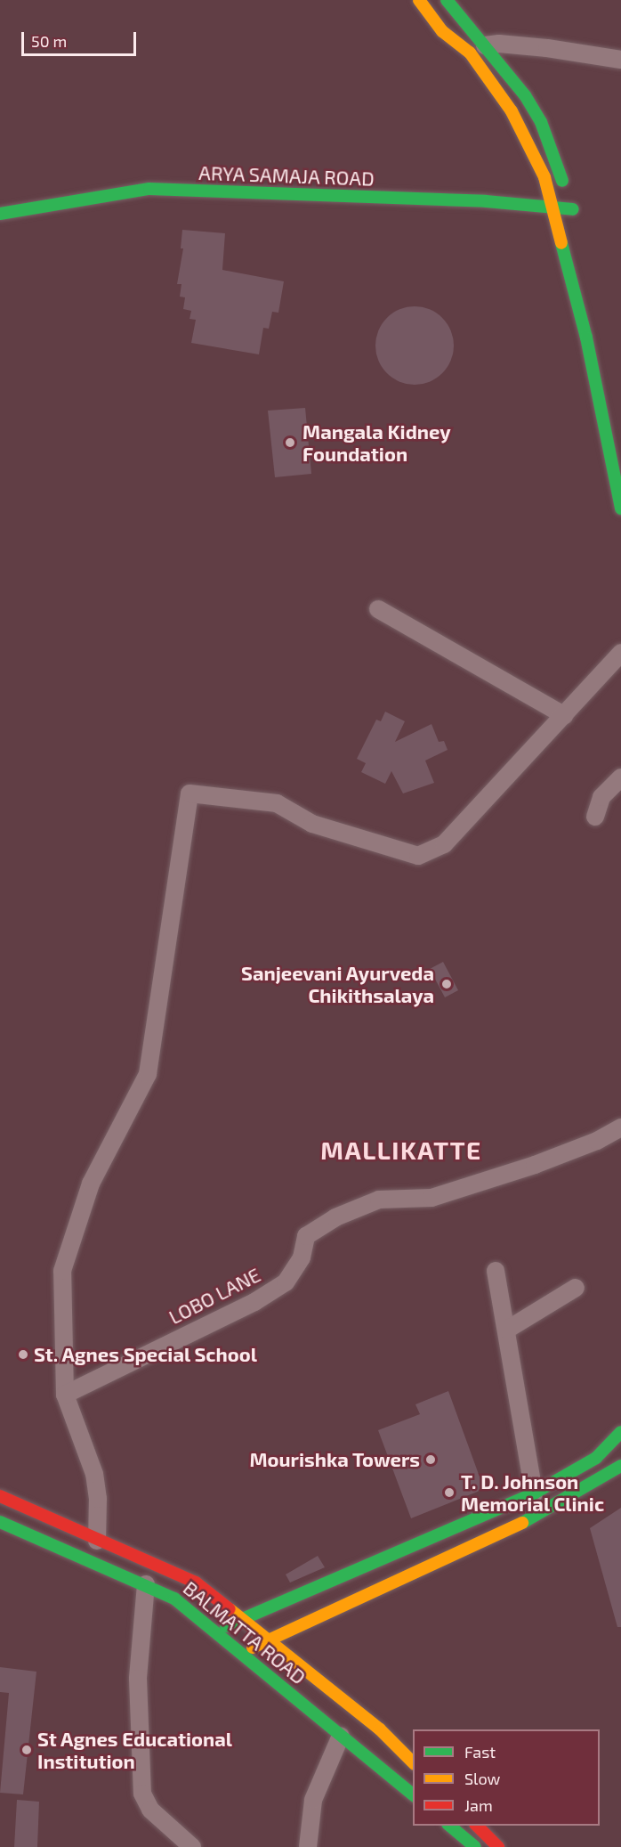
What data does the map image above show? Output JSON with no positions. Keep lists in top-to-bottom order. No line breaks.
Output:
{"streets":{"main road":["ARYA SAMAJA ROAD","BALMATTA ROAD"],"street":["LOBO LANE"]},"districts":["MALLIKATTE"],"places":["Mangala Kidney Foundation","Sanjeevani Ayurveda Chikithsalaya","St. Agnes Special School","Mourishka Towers","T. D. Johnson Memorial Clinic","St Agnes Educational Institution"],"legend":["Fast","Slow","Jam"],"scale_bar":"50 m"}
